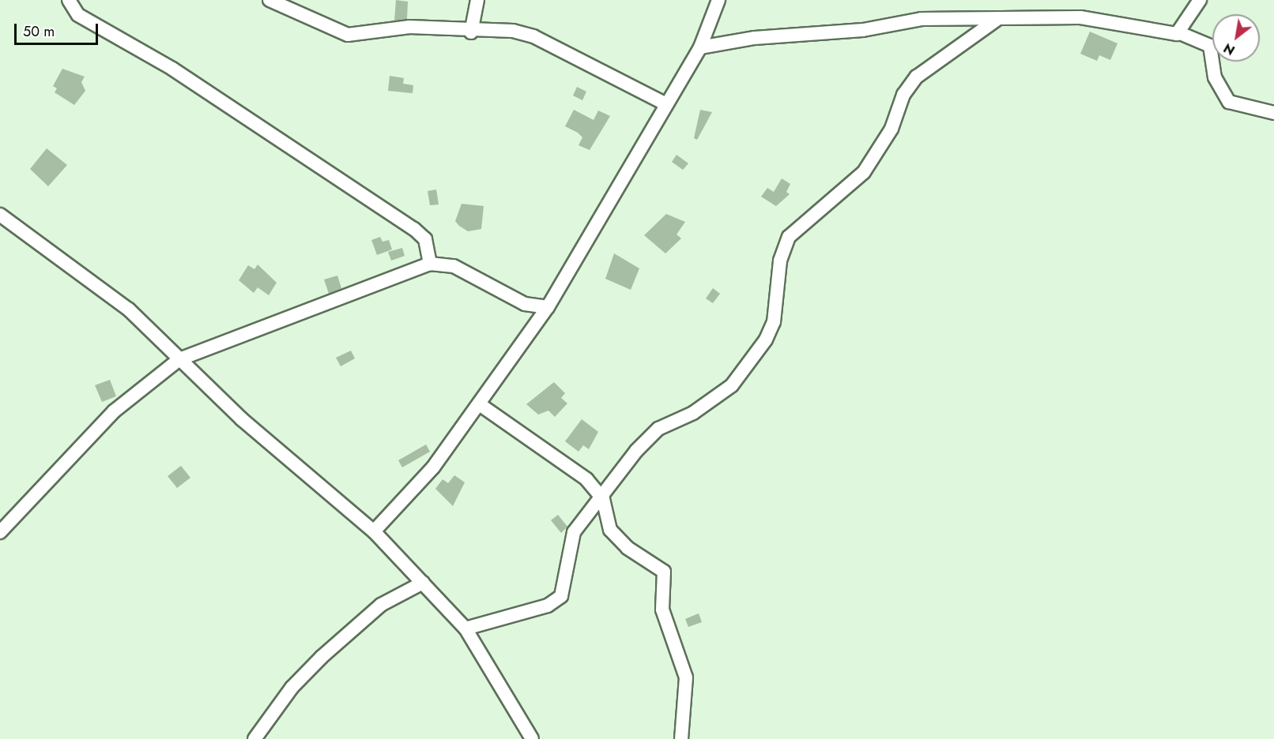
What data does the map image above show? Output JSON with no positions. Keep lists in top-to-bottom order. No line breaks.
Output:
{"scale_bar":"50 m","north":"bottom left"}
